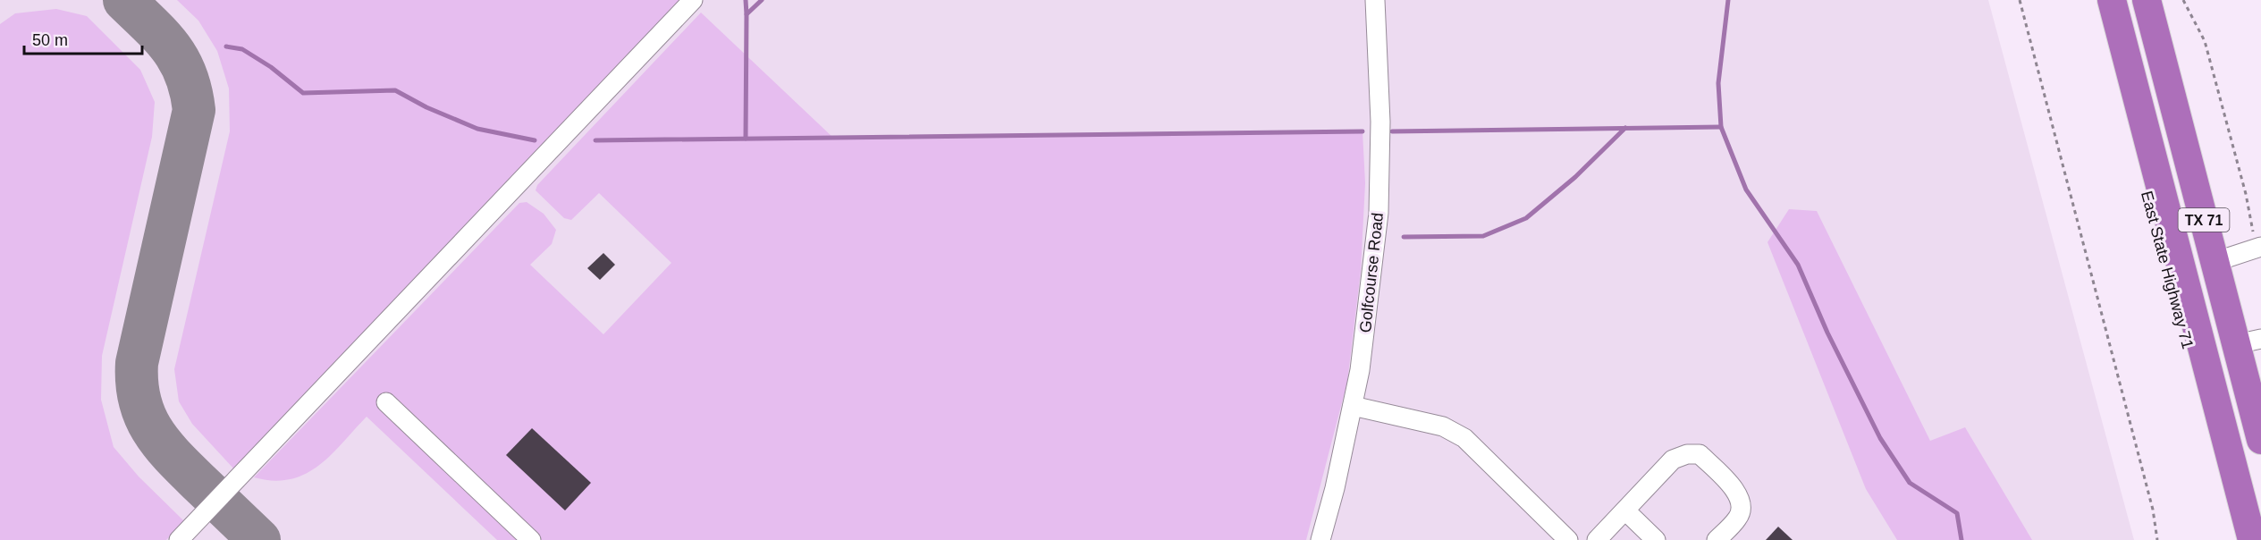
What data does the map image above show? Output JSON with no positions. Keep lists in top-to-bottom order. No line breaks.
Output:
{"streets":{"highway":["TX 71","East State Highway 71"],"street":["Golfcourse Road"]},"scale_bar":"50 m"}
